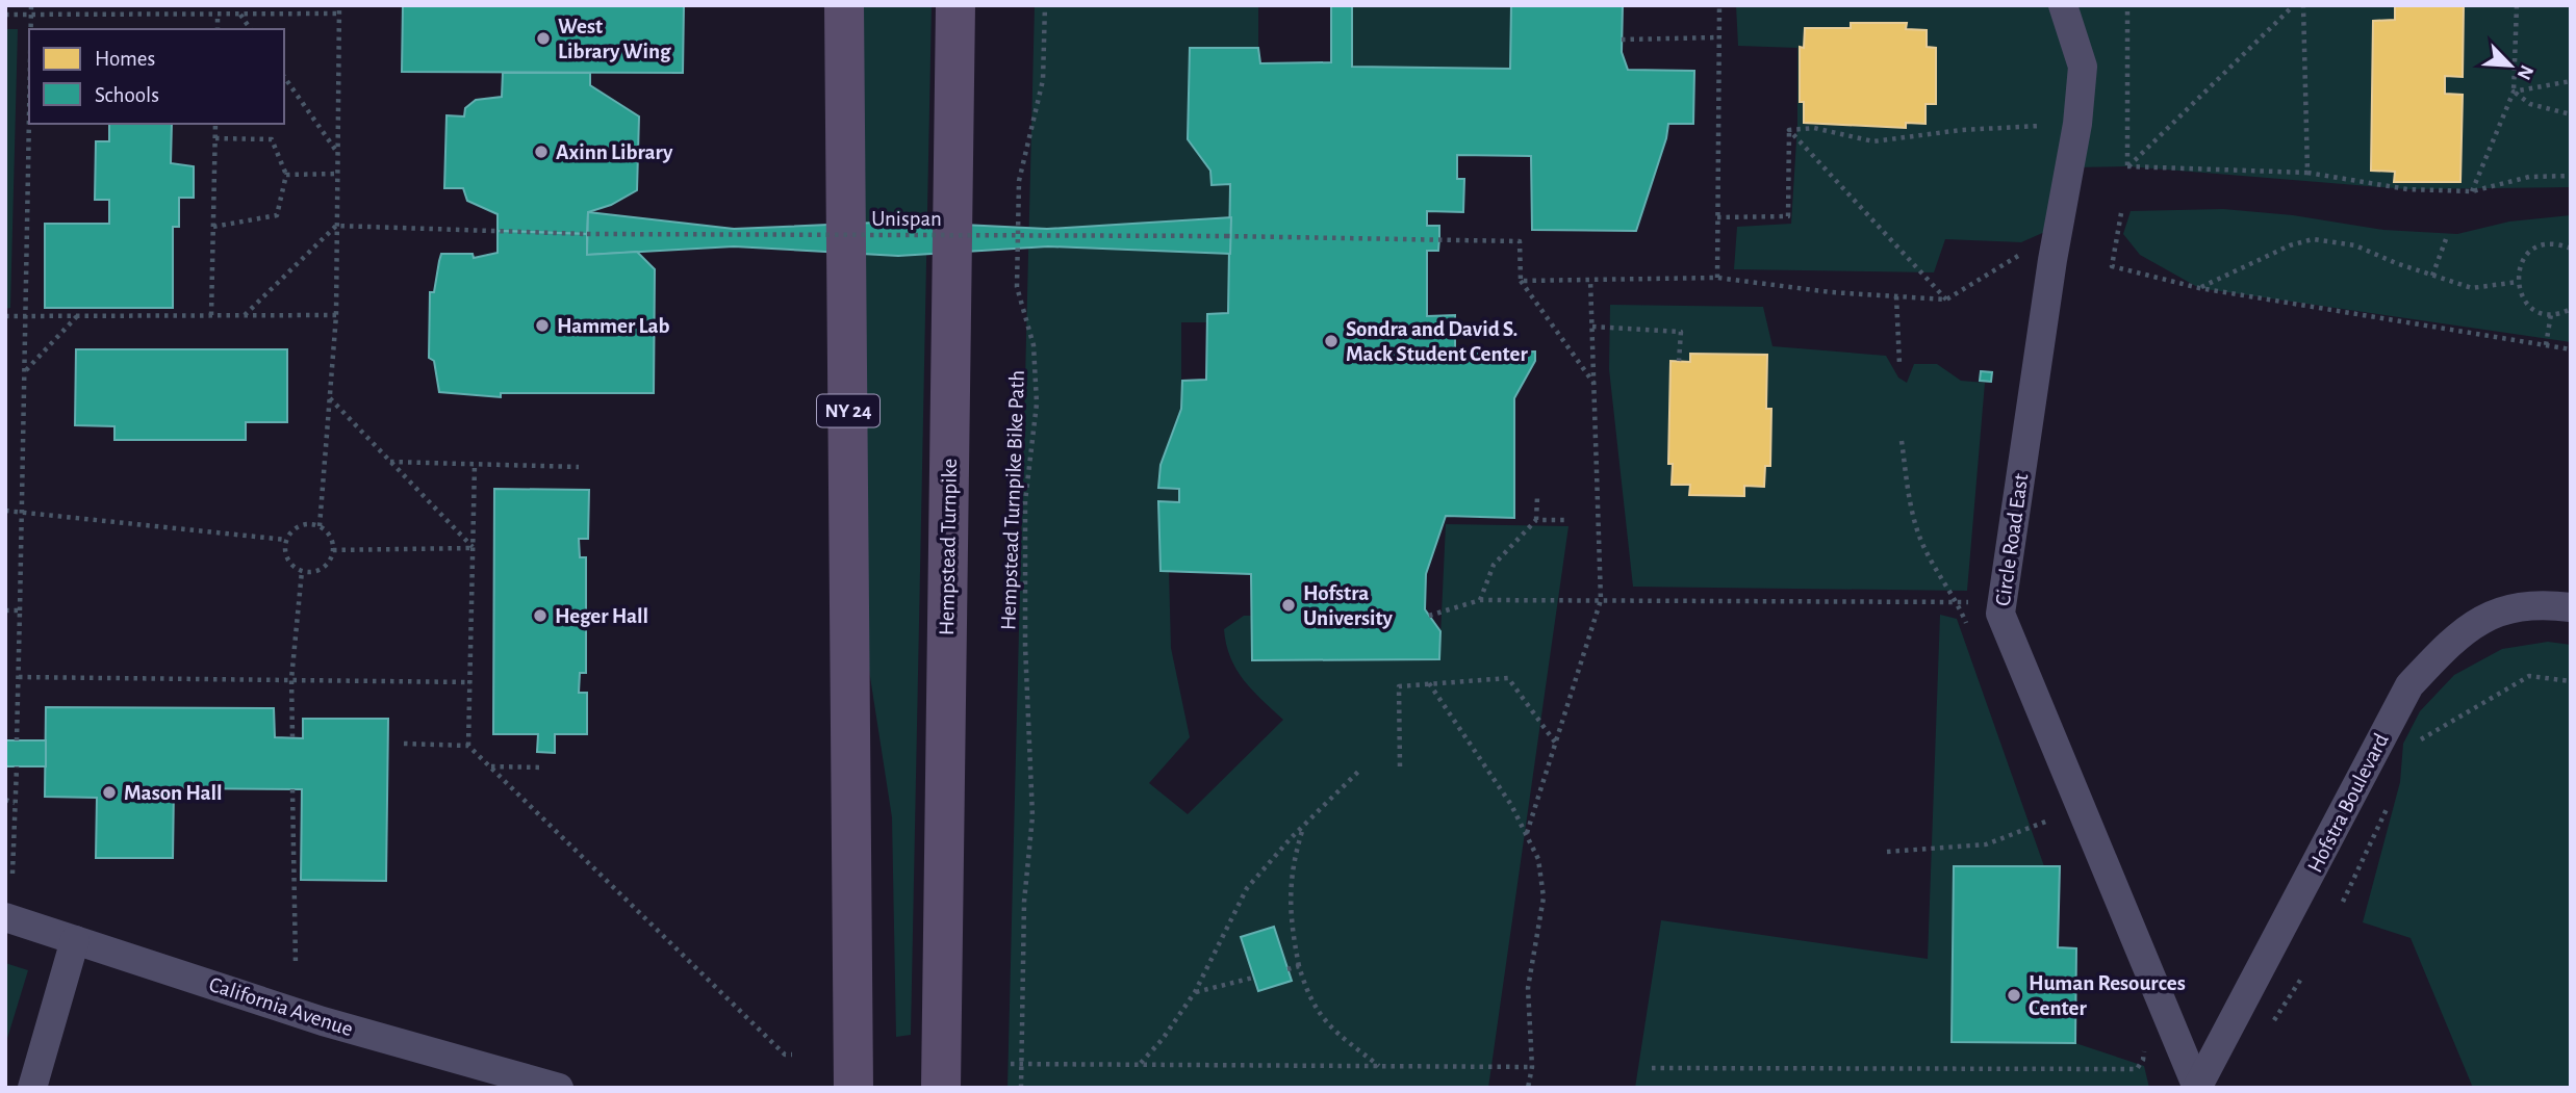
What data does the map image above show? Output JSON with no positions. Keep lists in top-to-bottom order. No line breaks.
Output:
{"streets":{"main road":["NY 24","Hempstead Turnpike"],"street":["Circle Road East","Hofstra Boulevard","California Avenue"],"path":["Unispan","Hempstead Turnpike Bike Path"]},"crossings":[["Circle Road East","Hofstra Boulevard"]],"places":["West Library Wing","Axinn Library","Hammer Lab","Sondra and David S. Mack Student Center","Hofstra University","Heger Hall","Mason Hall","Human Resources Center"],"legend":["Homes","Schools"],"north":"bottom right"}
